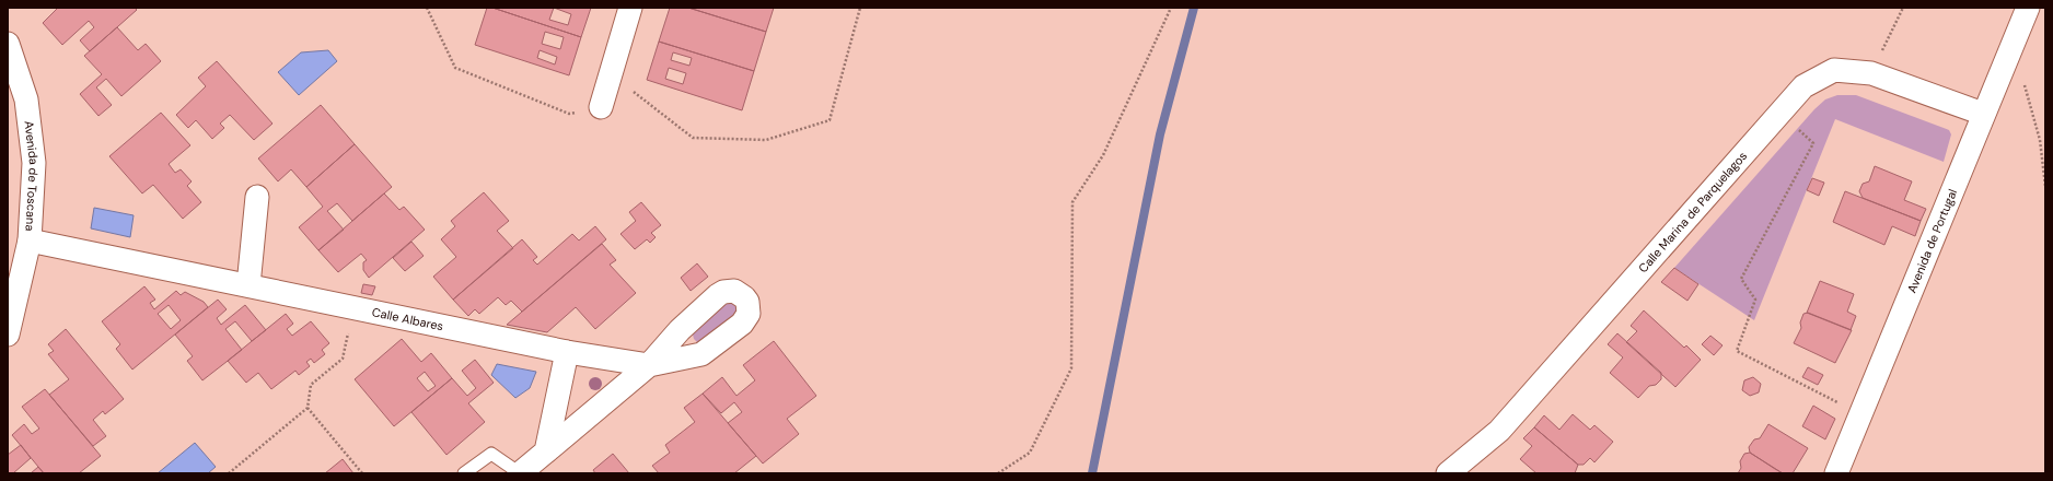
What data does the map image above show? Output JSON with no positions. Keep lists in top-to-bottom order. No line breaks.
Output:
{"streets":{"street":["Avenida de Toscana","Calle Marina de Parquelagos","Avenida de Portugal","Calle Albares"]},"crossings":[["Avenida de Toscana","Calle Albares"],["Calle Marina de Parquelagos","Avenida de Portugal"]]}
